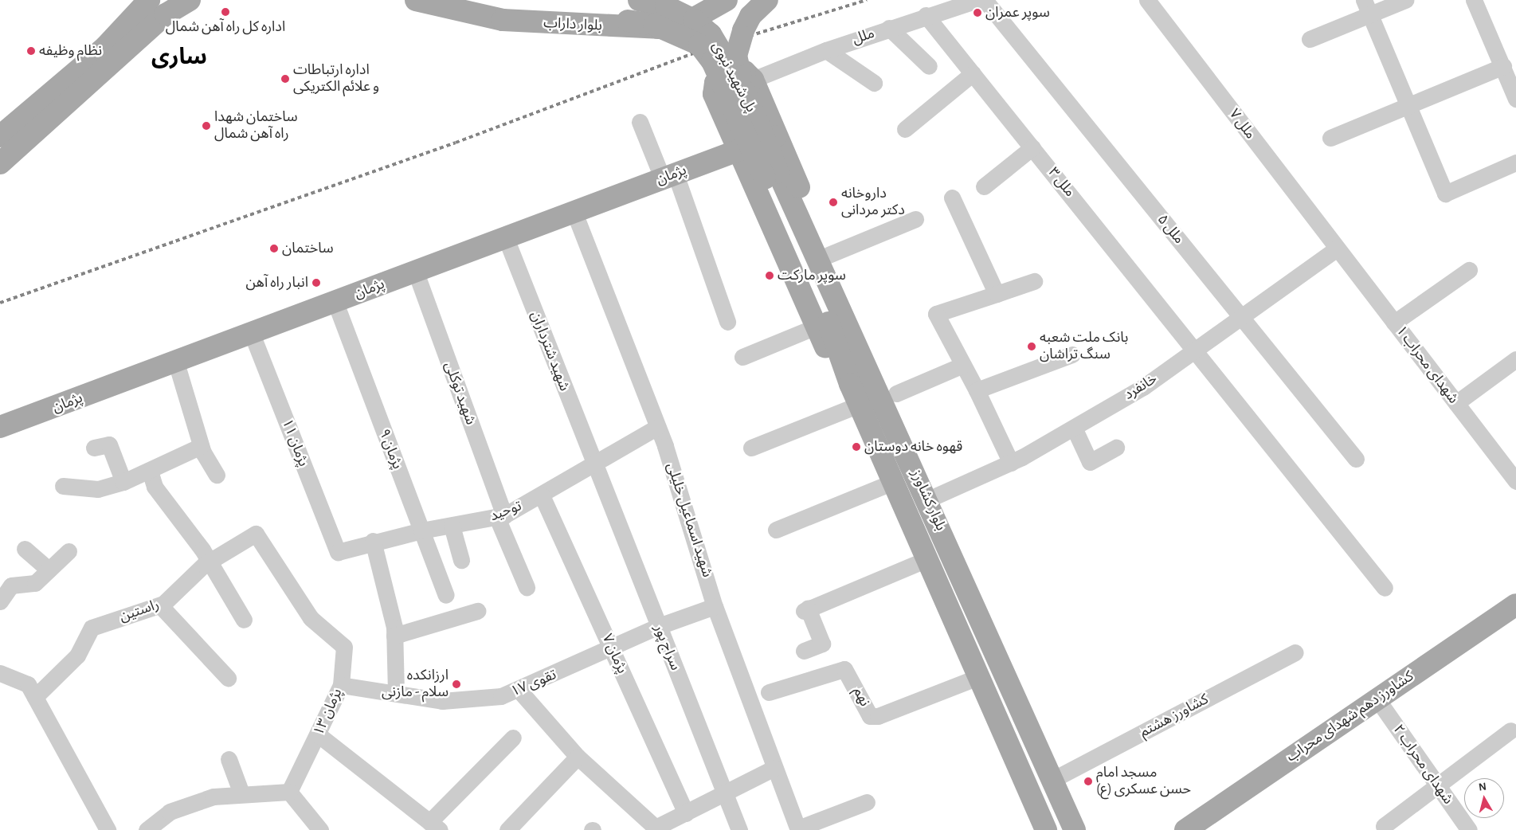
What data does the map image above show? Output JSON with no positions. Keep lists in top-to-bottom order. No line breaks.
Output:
{"streets":{"main road":["بلوار داراب","پل شهید نبوی","پژمان","بلوار کشاورز","کشاورز دهم شهدای محراب"],"street":["ملل","ملل ۷","ملل ۳","ملل ۵","شهید شترداران","شهدای محراب ۱","خانفرد","شهید توکلی","پژمان ۱۱","پژمان ۹","توحید","شهید اسماعیل خلیلی","راستین","سراج پور","پژمان ۷","تقوی ۱۷","نهم","پژمان ۱۳","کشاورز هشتم","شهدای محراب ۲"]},"crossings":[["ملل","پل شهید نبوی"],["ملل","ملل ۳"],["پل شهید نبوی","بلوار کشاورز"],["ملل ۷","شهدای محراب ۱"],["ملل ۷","خانفرد"],["پژمان","شهید شترداران"],["پژمان","شهید توکلی"],["پژمان","پژمان ۱۱"],["پژمان","پژمان ۹"],["پژمان","شهید اسماعیل خلیلی"],["ملل ۳","خانفرد"],["ملل ۵","خانفرد"],["شهید شترداران","توحید"],["شهید شترداران","سراج پور"],["شهدای محراب ۱","خانفرد"],["خانفرد","بلوار کشاورز"],["شهید توکلی","توحید"],["پژمان ۱۱","توحید"],["پژمان ۹","توحید"],["بلوار کشاورز","نهم"],["بلوار کشاورز","کشاورز هشتم"],["توحید","شهید اسماعیل خلیلی"],["توحید","سراج پور"],["توحید","پژمان ۷"],["شهید اسماعیل خلیلی","تقوی ۱۷"],["راستین","پژمان ۱۳"],["سراج پور","تقوی ۱۷"],["پژمان ۷","تقوی ۱۷"],["تقوی ۱۷","پژمان ۱۳"],["کشاورز دهم شهدای محراب","شهدای محراب ۲"]],"districts":["ساری"],"places":["اداره کل راه آهن شمال","سوپر عمران","نظام وظیفه","اداره ارتباطات و علائم الکتریکی","ساختمان شهدا راه آهن شمال","داروخانه دکتر مردانی","ساختمان","سوپر مارکت","انبار راه آهن","بانک ملت شعبه سنگ تراشان","قهوه خانه دوستان","ارزانکده سلام - مازنی","مسجد امام حسن عسکری (ع)"],"north":"top"}
